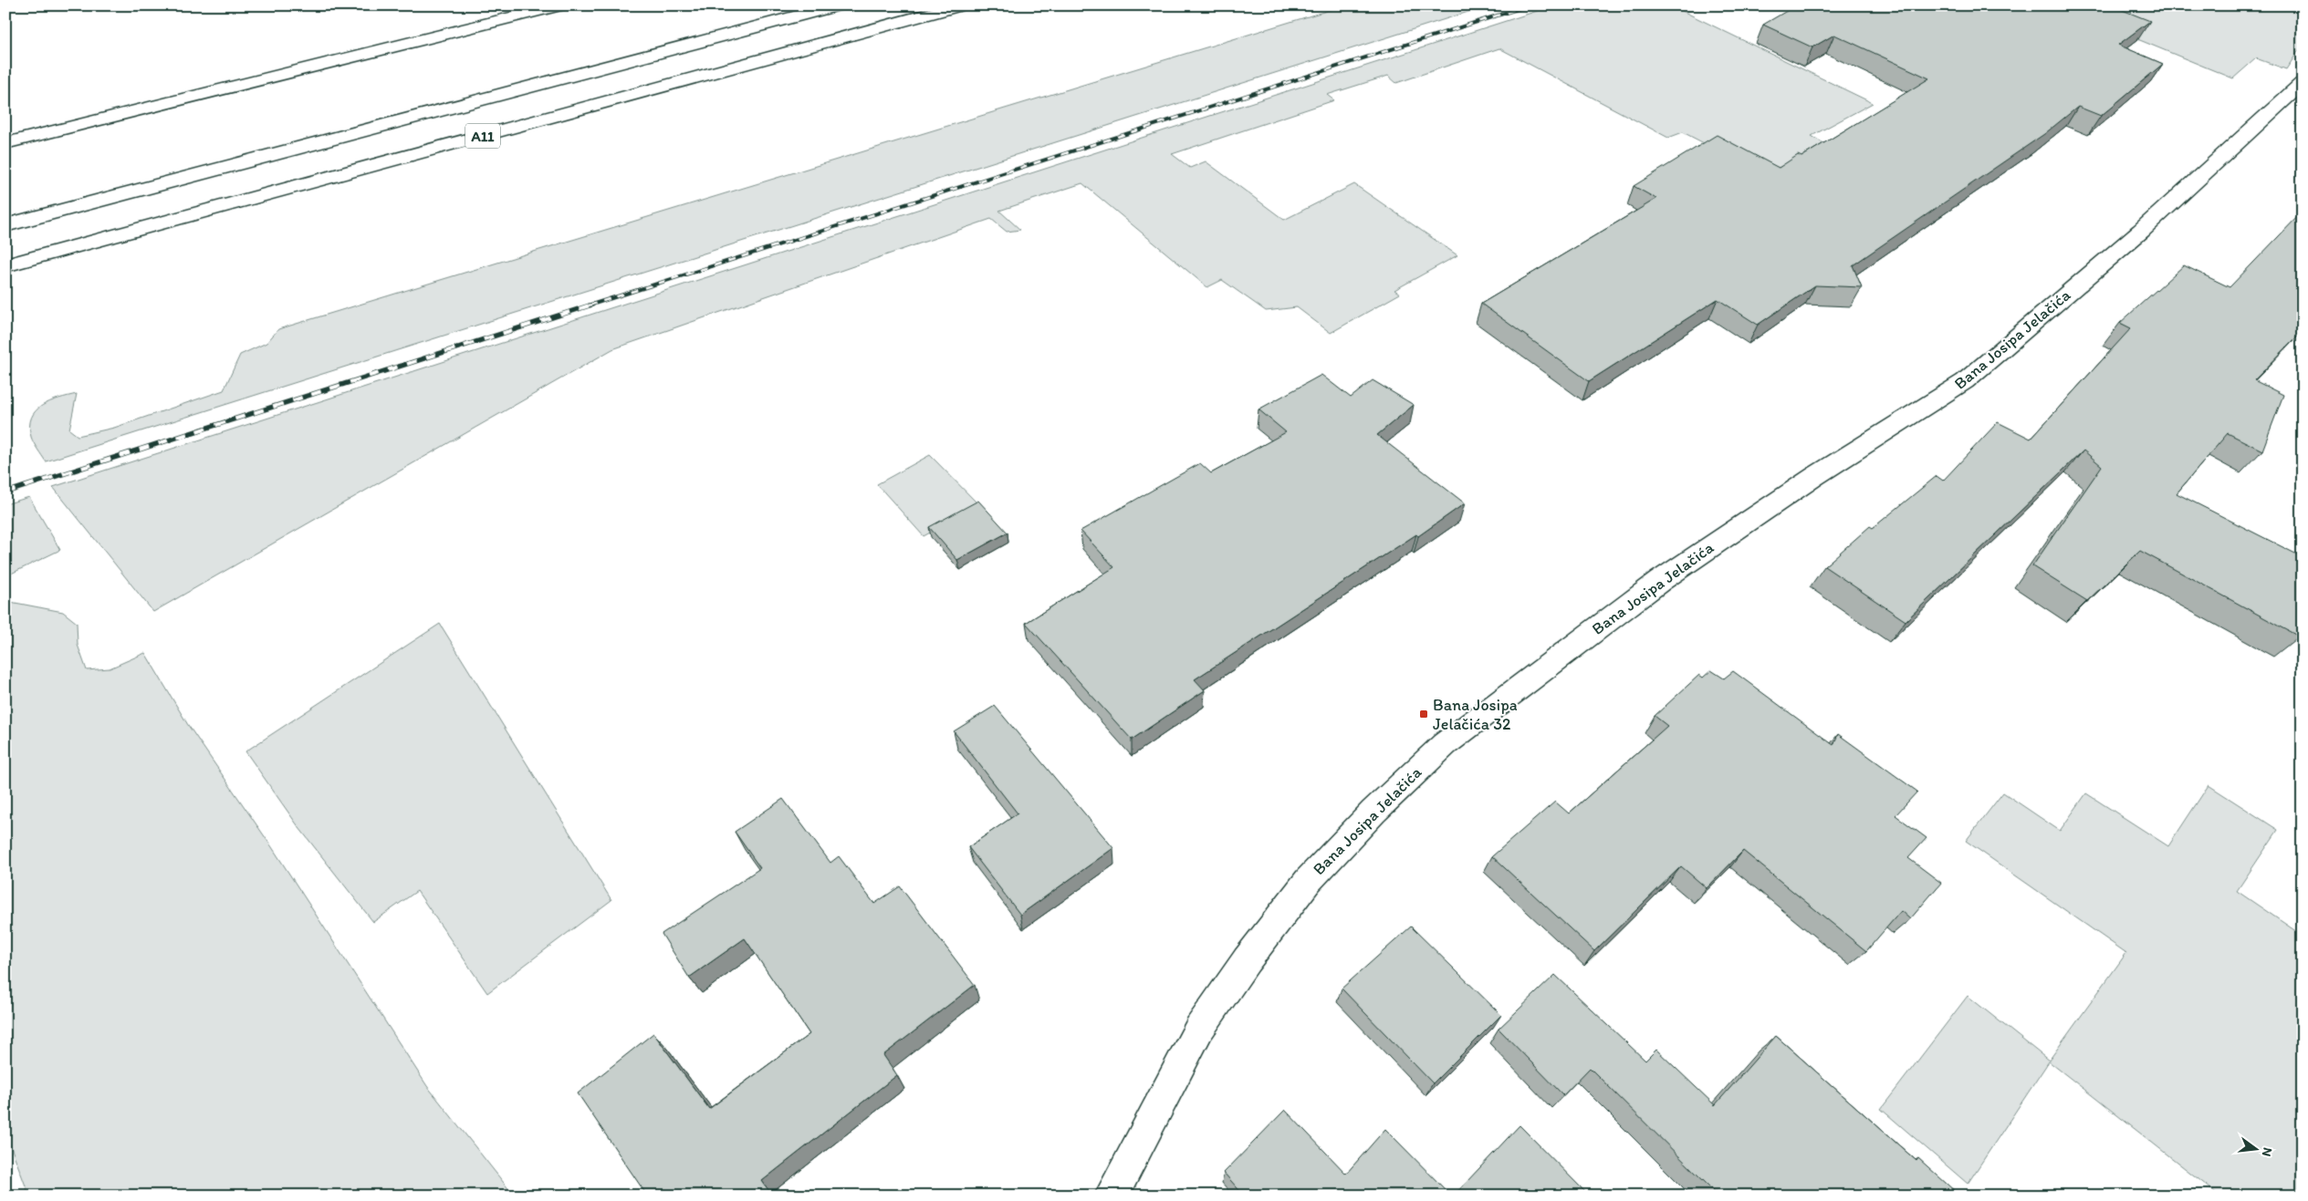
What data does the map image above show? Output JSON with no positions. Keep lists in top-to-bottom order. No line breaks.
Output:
{"streets":{"main road":["A11","Bana Josipa Jelačića"]},"places":{"transit":["Bana Josipa Jelačića 32"]},"north":"right"}
